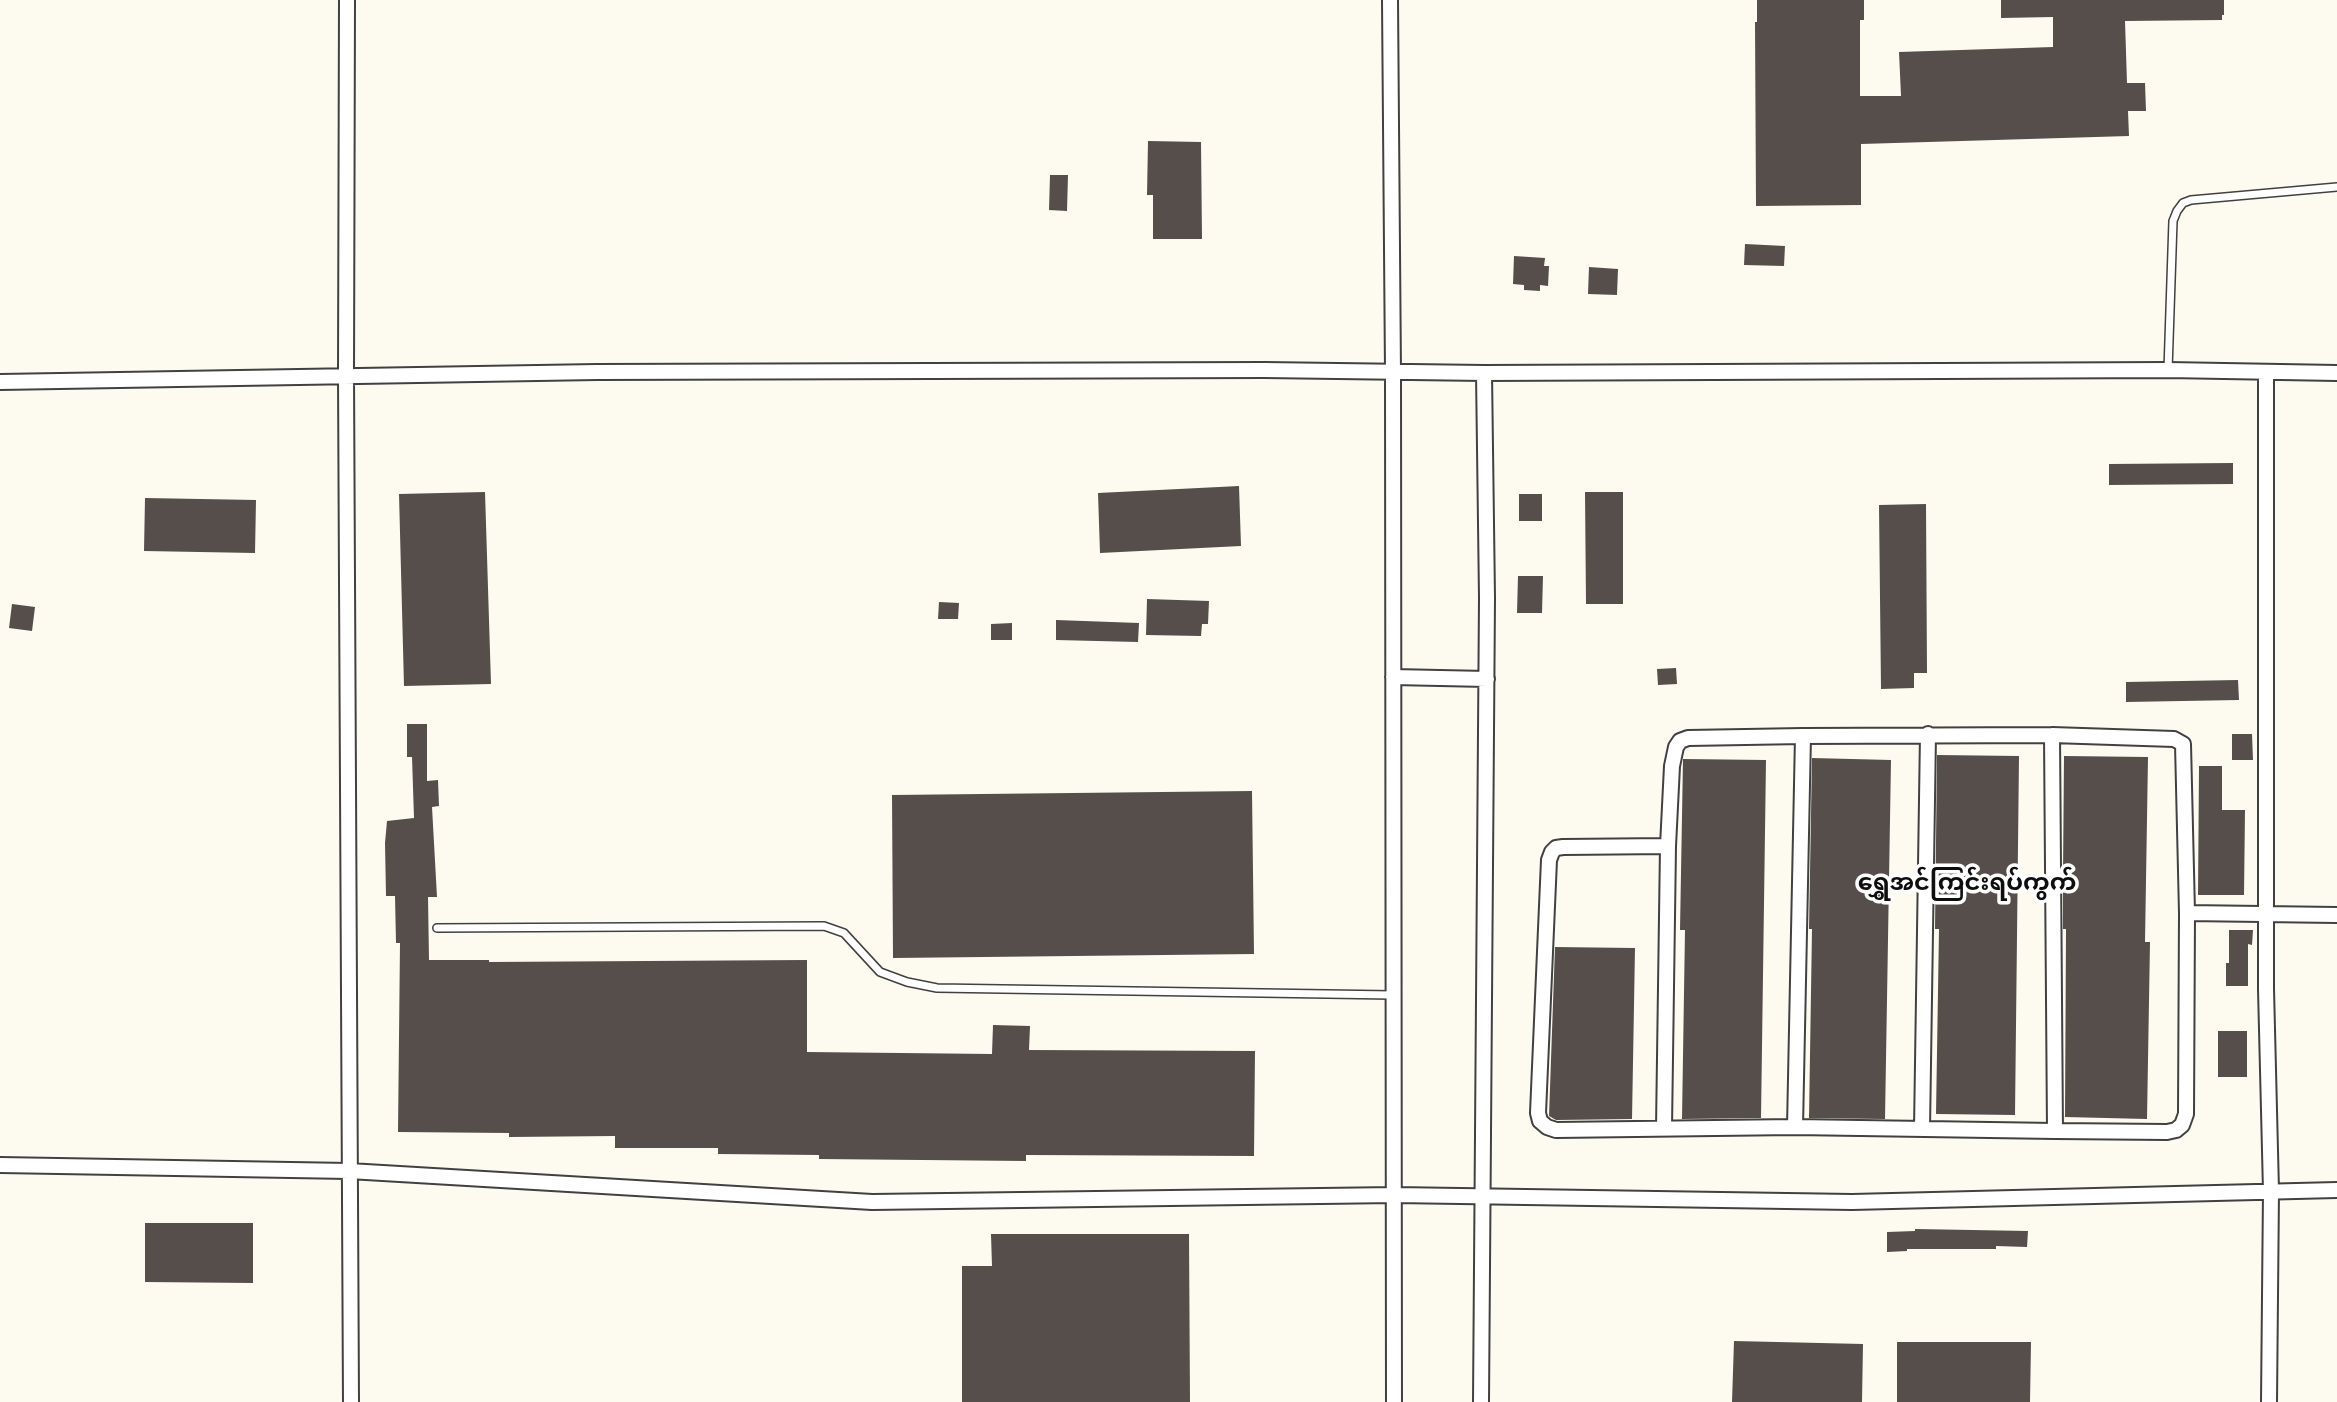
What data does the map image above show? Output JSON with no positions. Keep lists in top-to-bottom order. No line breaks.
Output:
{"districts":["ရွှေအင်ကြင်းရပ်ကွက်"]}
